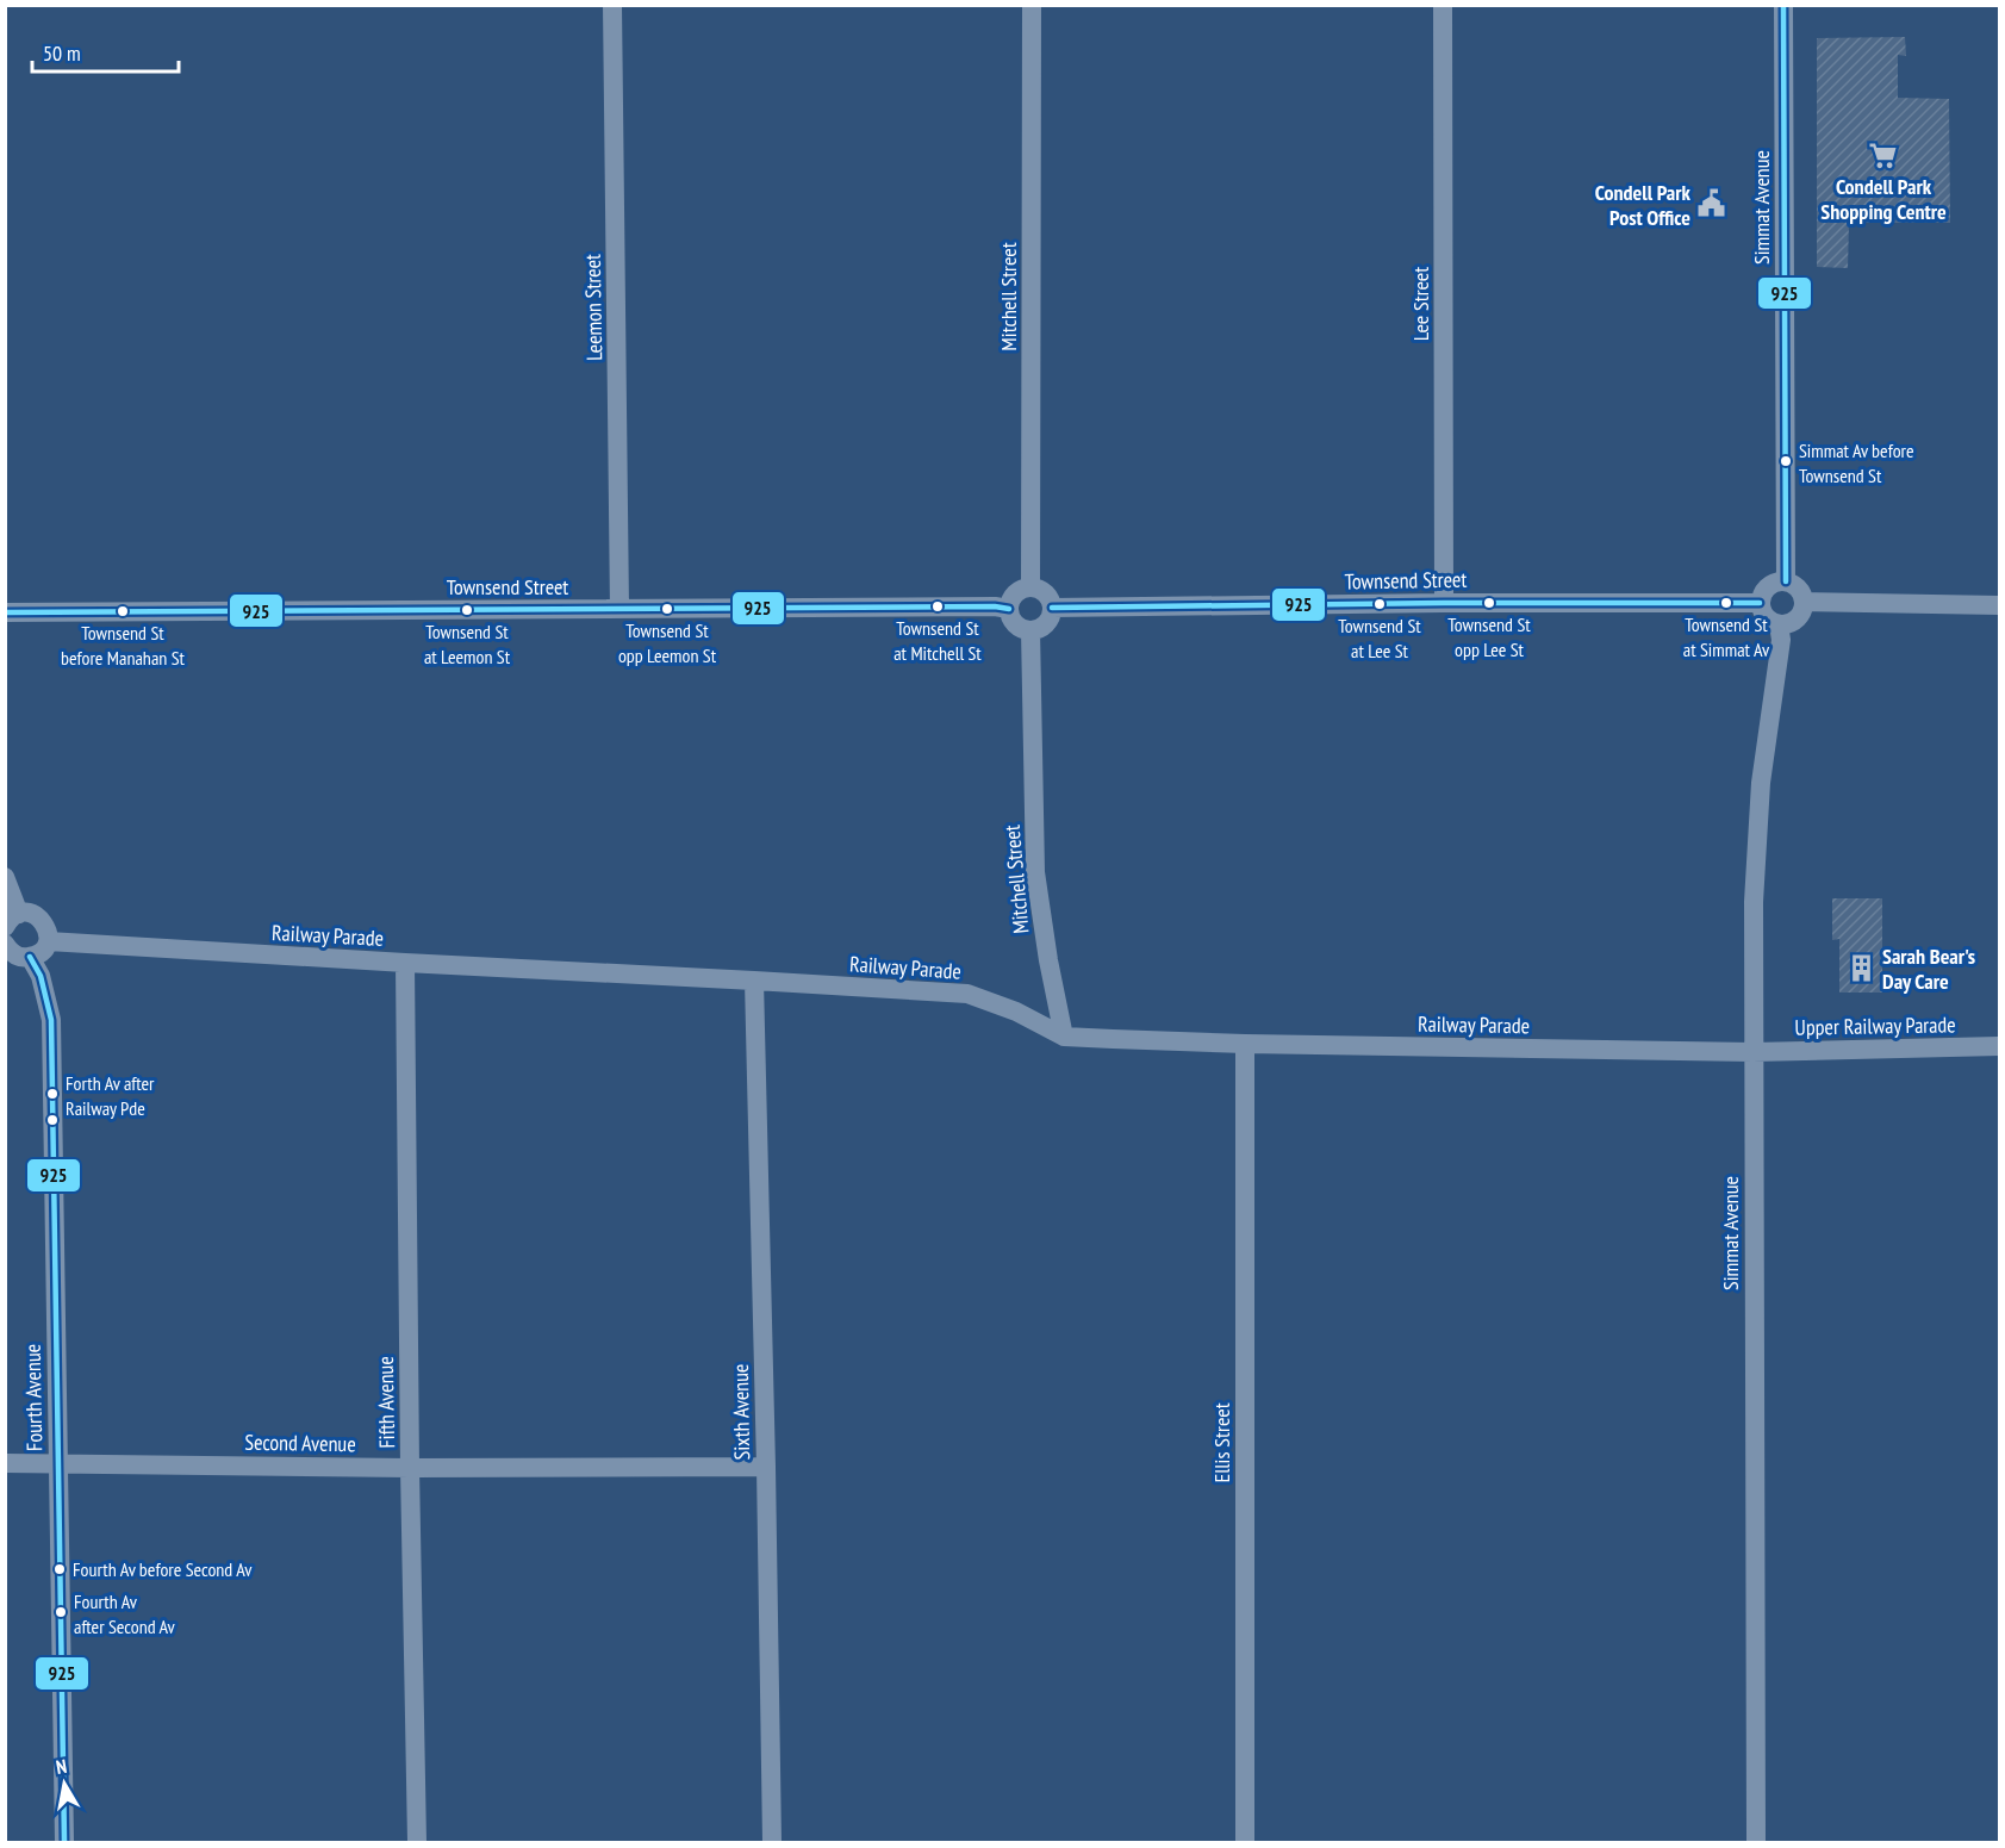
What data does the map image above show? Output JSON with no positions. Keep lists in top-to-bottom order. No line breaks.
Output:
{"streets":{"street":["Simmat Avenue","Mitchell Street","Lee Street","Leemon Street","Townsend Street","Railway Parade","Upper Railway Parade","Fourth Avenue","Fifth Avenue","Sixth Avenue","Second Avenue","Ellis Street"]},"crossings":[["Simmat Avenue","Townsend Street"],["Simmat Avenue","Railway Parade"],["Simmat Avenue","Upper Railway Parade"],["Mitchell Street","Townsend Street"],["Mitchell Street","Railway Parade"],["Lee Street","Townsend Street"],["Leemon Street","Townsend Street"],["Railway Parade","Upper Railway Parade"],["Railway Parade","Fifth Avenue"],["Railway Parade","Sixth Avenue"],["Railway Parade","Ellis Street"],["Fourth Avenue","Second Avenue"],["Fifth Avenue","Second Avenue"],["Sixth Avenue","Second Avenue"]],"places":{"supermarket":["Condell Park Shopping Centre"],"public building":["Condell Park Post Office"],"other":["Simmat Av before Townsend St","Townsend St opp Lee St","Townsend St at Simmat Av","Townsend St at Lee St","Townsend St at Mitchell St","Townsend St opp Leemon St","Townsend St at Leemon St","Townsend St before Manahan St","Forth Av after Railway Pde","Fourth Av before Second Av","Fourth Av after Second Av"],"building":["Sarah Bear's Day Care"]},"lines":["transit line 925"],"scale_bar":"50 m","north":"top"}
